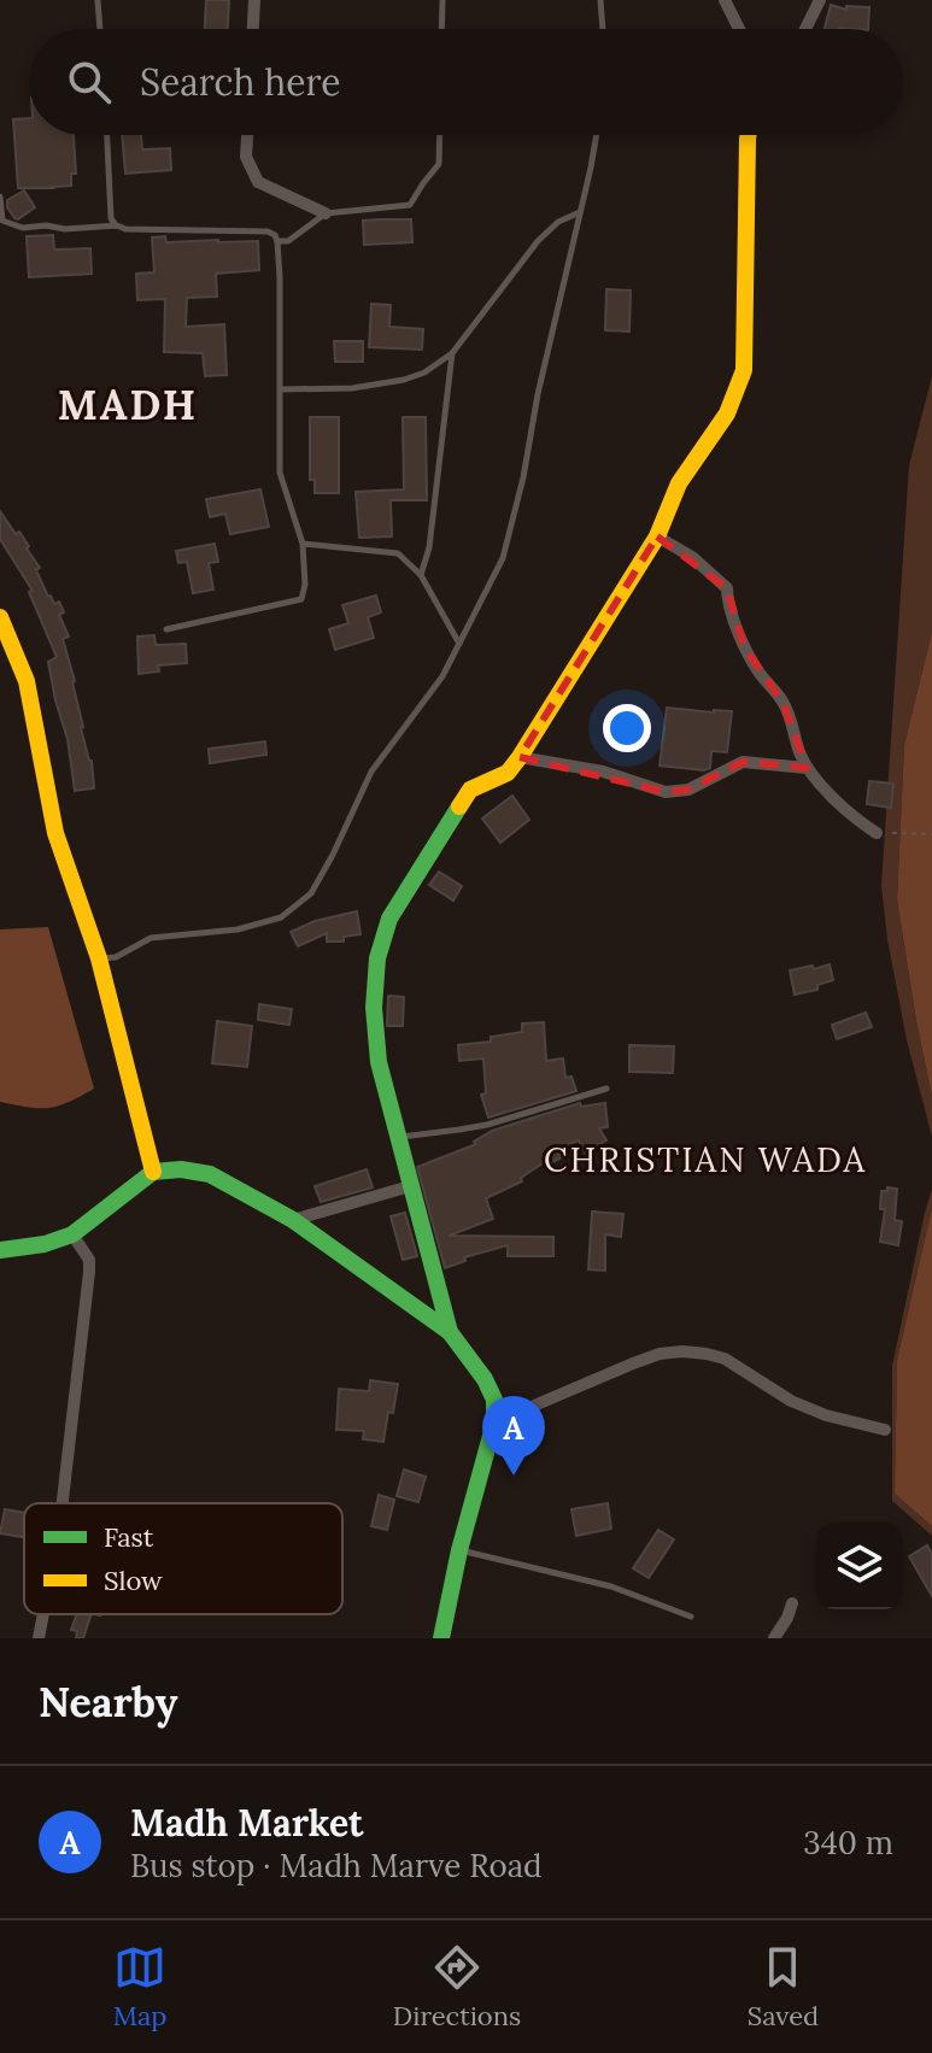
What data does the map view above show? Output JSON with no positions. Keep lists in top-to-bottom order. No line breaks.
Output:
{"districts":["MADH","CHRISTIAN WADA"],"legend":["Fast","Slow"],"page":{"search":"Search here","pins":"A","heading":"Nearby","list":[{"mark":"A","name":"Madh Market","note":"Bus stop · Madh Marve Road","value":"340 m"}],"nav":["Map","Directions","Saved"]}}
